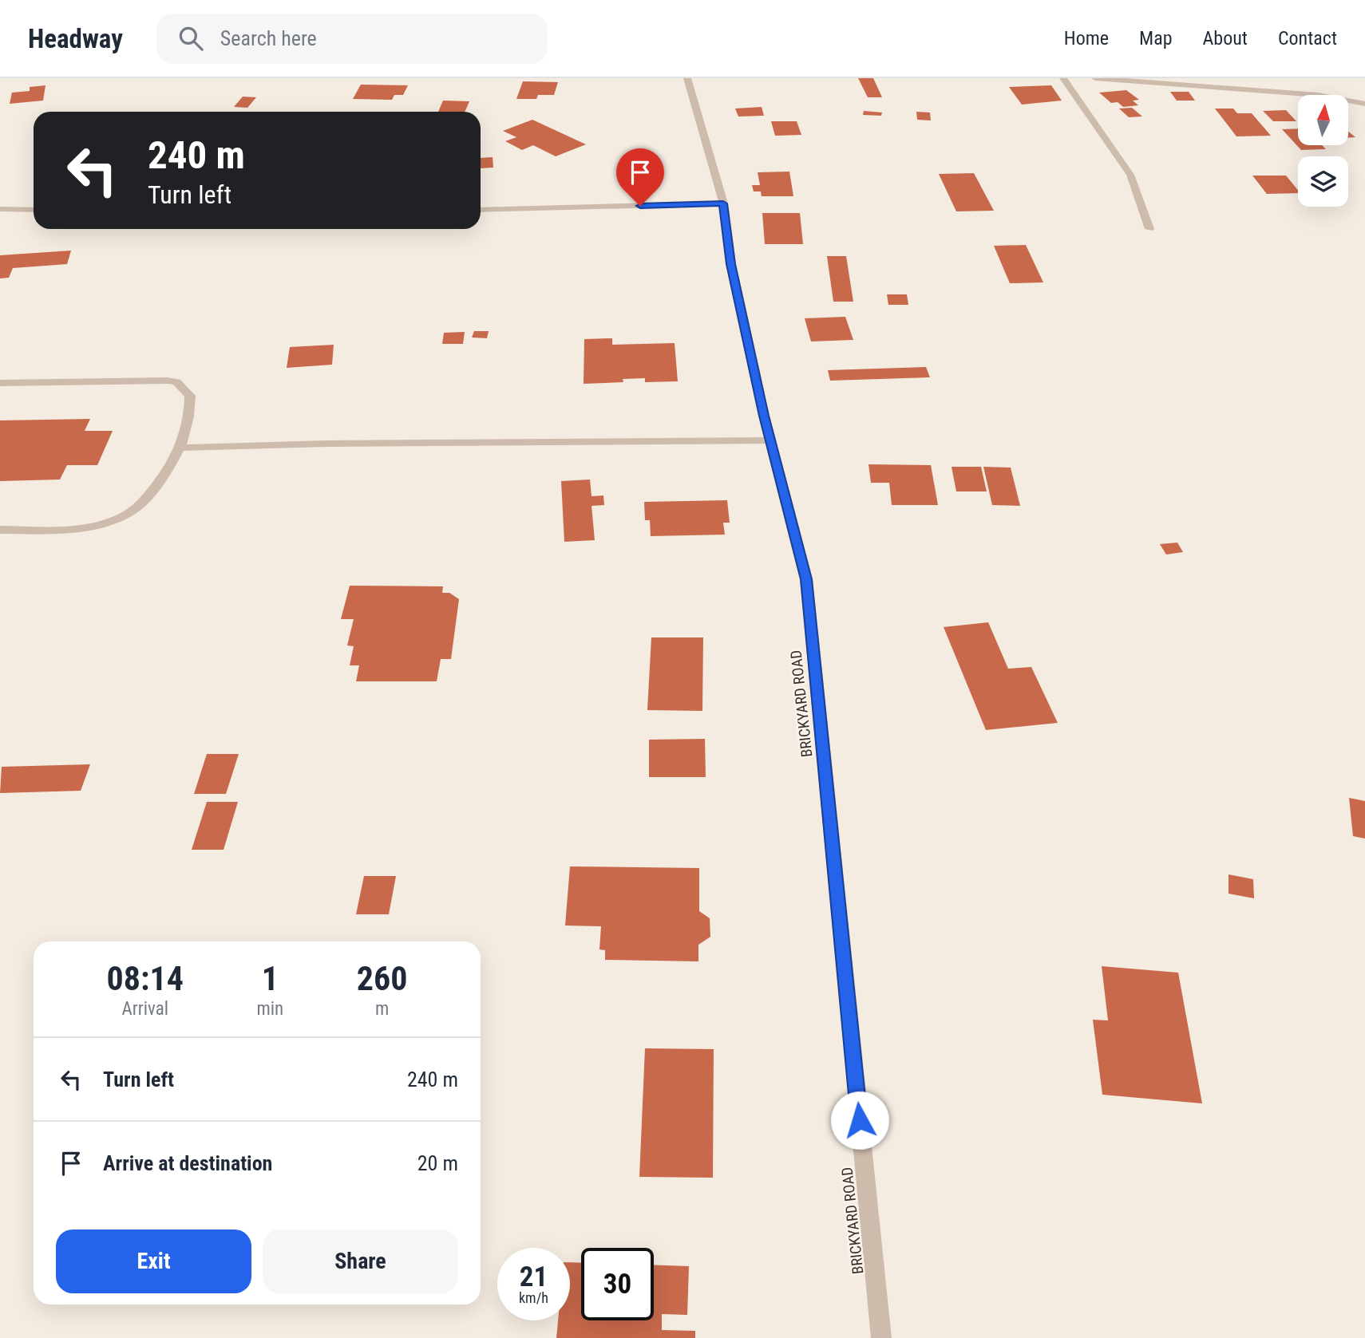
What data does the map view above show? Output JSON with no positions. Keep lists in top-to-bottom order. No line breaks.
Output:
{"streets":{"street":["BRICKYARD ROAD"]},"north":"top","page":{"header":"Headway","search":"Search here","nav":["Home","Map","About","Contact"],"turn":["240 m","Turn left"],"eta":["08:14","Arrival","1","min","260","m"],"list":[{"name":"Turn left","value":"240 m"},{"name":"Arrive at destination","value":"20 m"}],"buttons":["Exit","Share"],"speed":"21 km/h","limit":"30"}}
